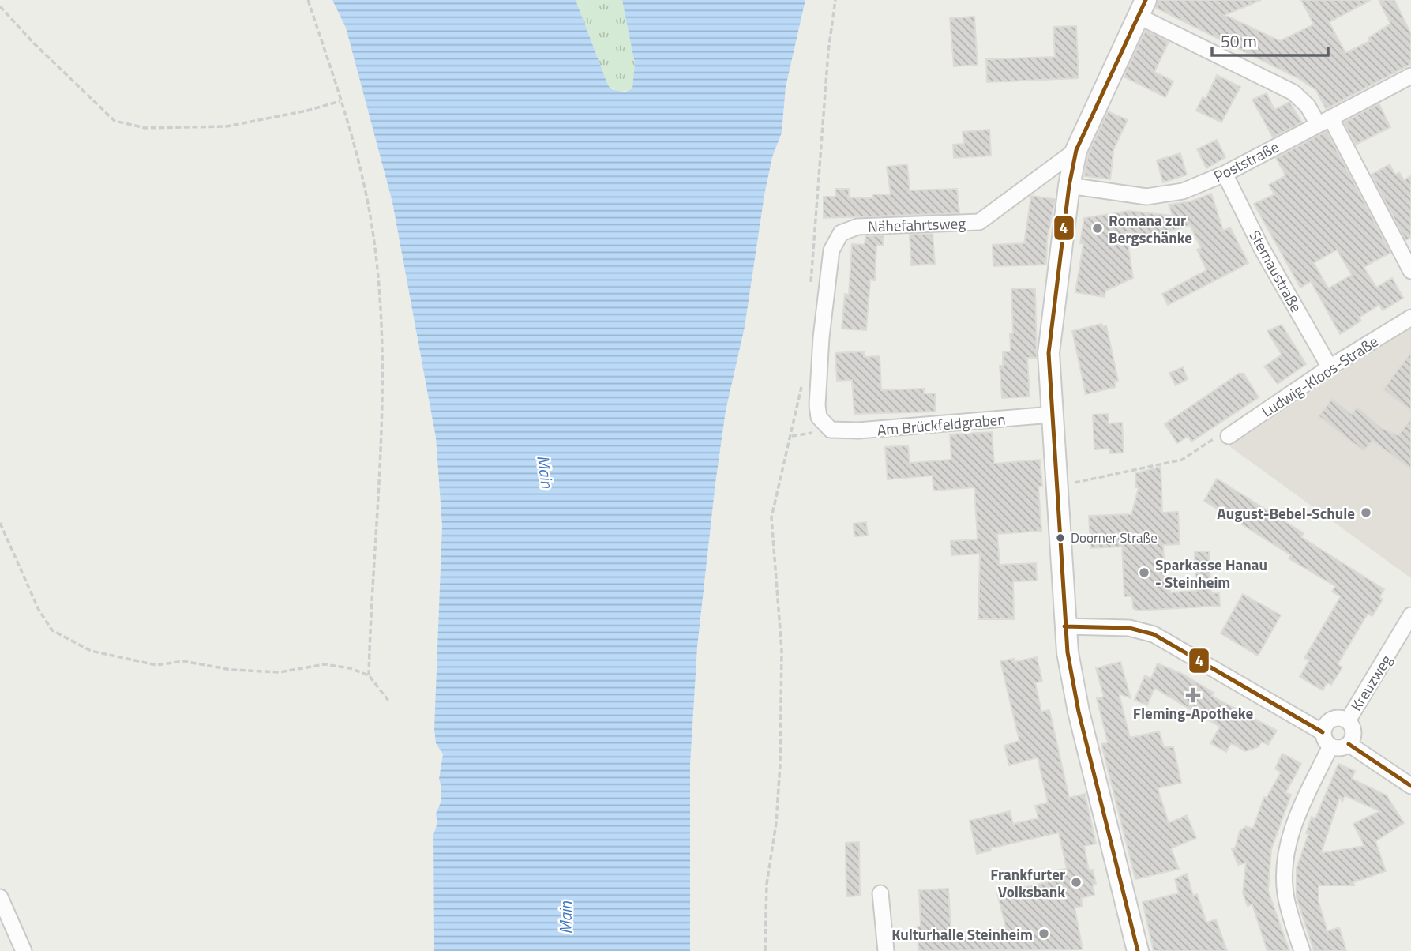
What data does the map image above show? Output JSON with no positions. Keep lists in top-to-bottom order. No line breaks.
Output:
{"streets":{"street":["Poststraße","Nähefahrtsweg","Sternaustraße","Ludwig-Kloos-Straße","Am Brückfeldgraben","Kreuzweg"]},"crossings":[["Poststraße","Sternaustraße"],["Nähefahrtsweg","Am Brückfeldgraben"],["Sternaustraße","Ludwig-Kloos-Straße"]],"water":["Main"],"places":{"other":["Romana zur Bergschänke","August-Bebel-Schule","Doorner Straße","Sparkasse Hanau - Steinheim","Frankfurter Volksbank","Kulturhalle Steinheim"],"health":["Fleming-Apotheke"]},"lines":["transit line 4"],"scale_bar":"50 m"}
